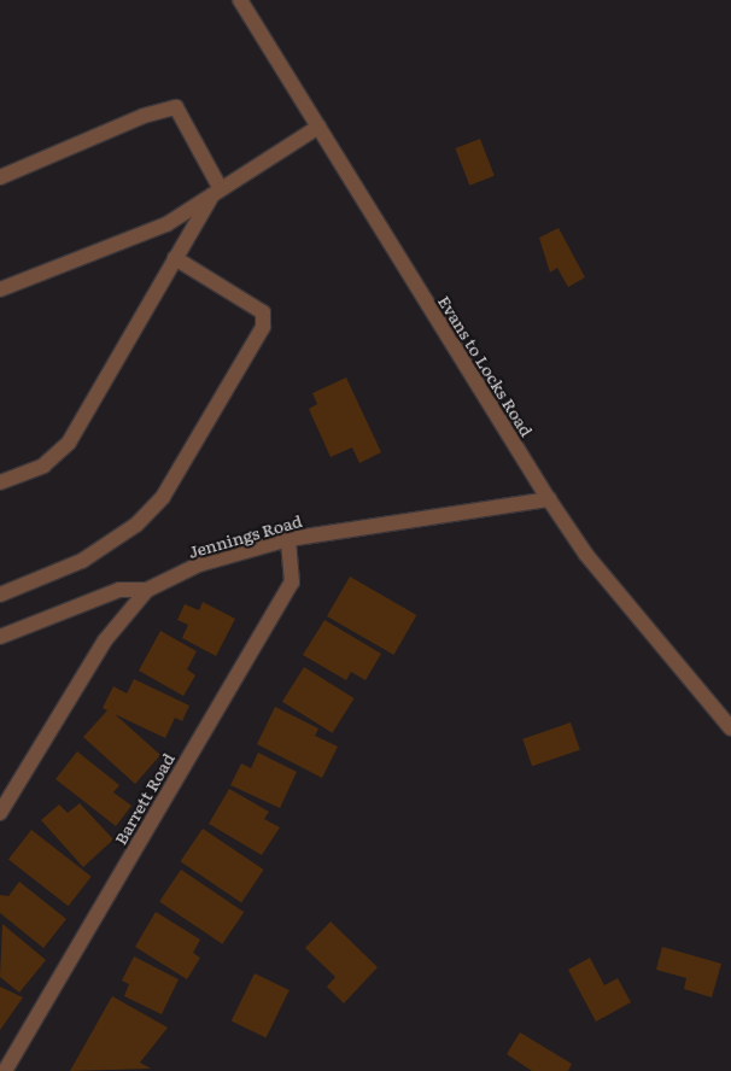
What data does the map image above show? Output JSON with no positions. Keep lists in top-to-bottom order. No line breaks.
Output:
{"streets":{"street":["Evans to Locks Road","Jennings Road","Barrett Road"]},"crossings":[["Evans to Locks Road","Jennings Road"],["Jennings Road","Barrett Road"]]}
